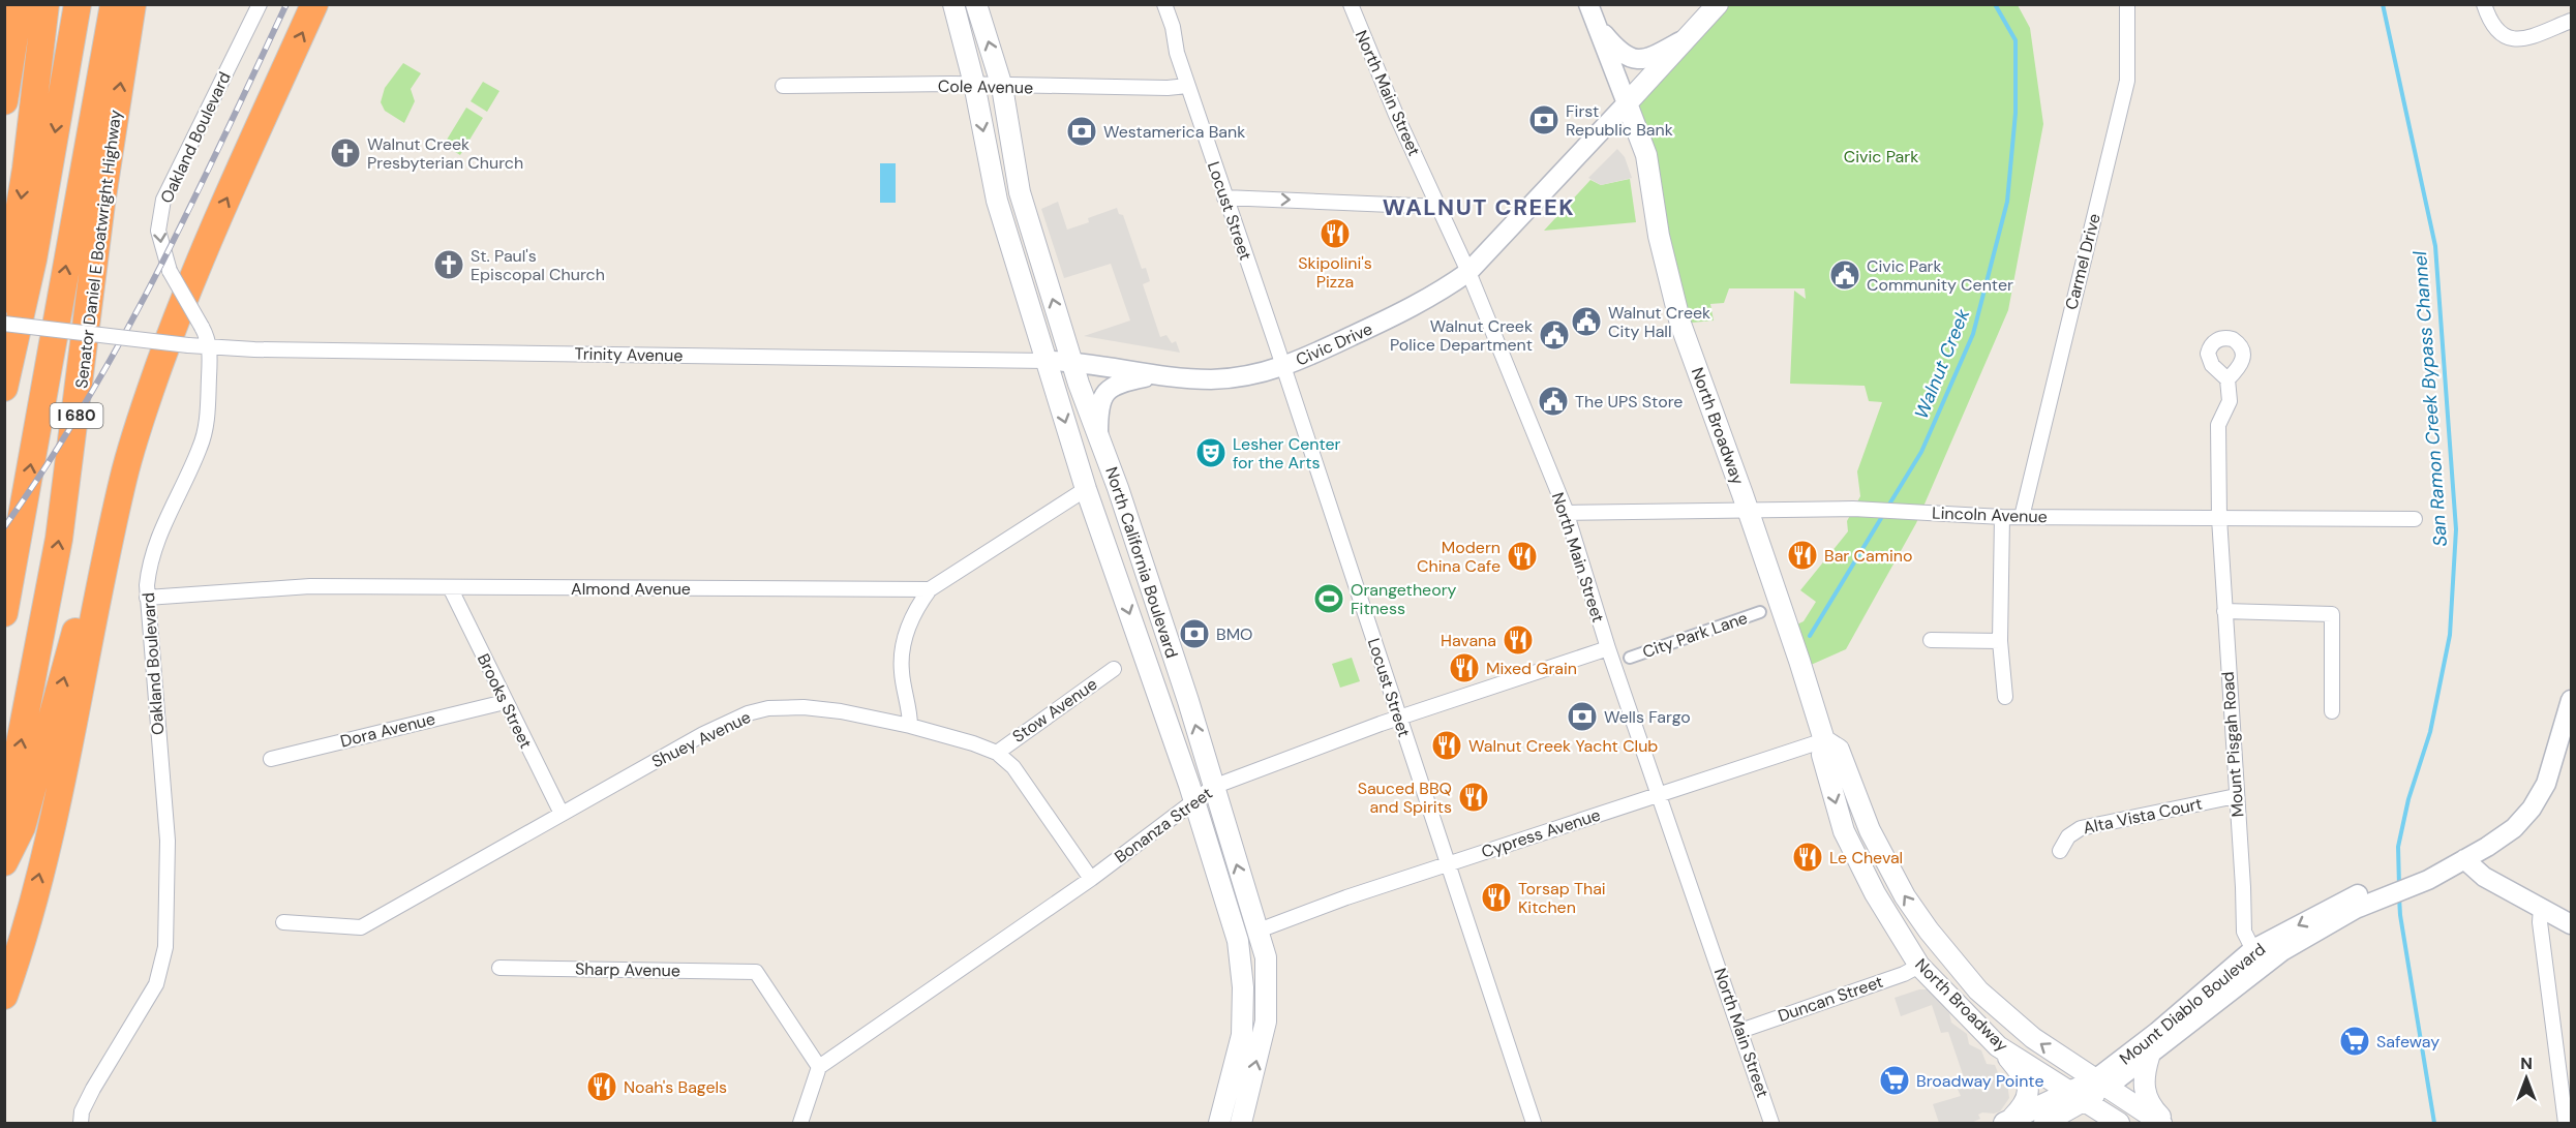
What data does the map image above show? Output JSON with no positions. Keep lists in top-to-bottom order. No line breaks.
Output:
{"streets":{"highway":["Senator Daniel E Boatwright Highway","I 680"],"main road":["Civic Drive","North Broadway","North California Boulevard","Mount Diablo Boulevard"],"street":["Cole Avenue","North Main Street","Oakland Boulevard","Locust Street","Carmel Drive","Trinity Avenue","Lincoln Avenue","Almond Avenue","City Park Lane","Brooks Street","Stow Avenue","Dora Avenue","Shuey Avenue","Mount Pisgah Road","Alta Vista Court","Bonanza Street","Cypress Avenue","Sharp Avenue","Duncan Street"]},"crossings":[["Cole Avenue","Locust Street"],["Cole Avenue","North California Boulevard"],["North Main Street","Civic Drive"],["North Main Street","Lincoln Avenue"],["North Main Street","Bonanza Street"],["North Main Street","Cypress Avenue"],["North Main Street","Duncan Street"],["Oakland Boulevard","Trinity Avenue"],["Oakland Boulevard","Almond Avenue"],["Locust Street","Civic Drive"],["Locust Street","Bonanza Street"],["Locust Street","Cypress Avenue"],["Carmel Drive","Lincoln Avenue"],["Civic Drive","Trinity Avenue"],["Civic Drive","North Broadway"],["Civic Drive","North California Boulevard"],["Trinity Avenue","North California Boulevard"],["North Broadway","Lincoln Avenue"],["North Broadway","Cypress Avenue"],["North Broadway","Duncan Street"],["North Broadway","Mount Diablo Boulevard"],["Lincoln Avenue","Mount Pisgah Road"],["North California Boulevard","Bonanza Street"],["North California Boulevard","Cypress Avenue"],["Almond Avenue","Brooks Street"],["Brooks Street","Dora Avenue"],["Brooks Street","Shuey Avenue"],["Stow Avenue","Shuey Avenue"],["Shuey Avenue","Bonanza Street"],["Mount Pisgah Road","Alta Vista Court"],["Mount Pisgah Road","Mount Diablo Boulevard"],["Bonanza Street","Sharp Avenue"]],"districts":["WALNUT CREEK"],"water":["Walnut Creek","San Ramon Creek Bypass Channel"],"parks":["Civic Park"],"places":{"bank":["First Republic Bank","Westamerica Bank","BMO","Wells Fargo"],"church":["Walnut Creek Presbyterian Church","St. Paul's Episcopal Church"],"restaurant":["Skipolini's Pizza","Bar Camino","Modern China Cafe","Havana","Mixed Grain","Walnut Creek Yacht Club","Sauced BBQ and Spirits","Le Cheval","Torsap Thai Kitchen","Noah's Bagels"],"public building":["Civic Park Community Center","Walnut Creek City Hall","Walnut Creek Police Department","The UPS Store"],"theatre":["Lesher Center for the Arts"],"sports":["Orangetheory Fitness"],"supermarket":["Safeway","Broadway Pointe"]},"north":"top"}
